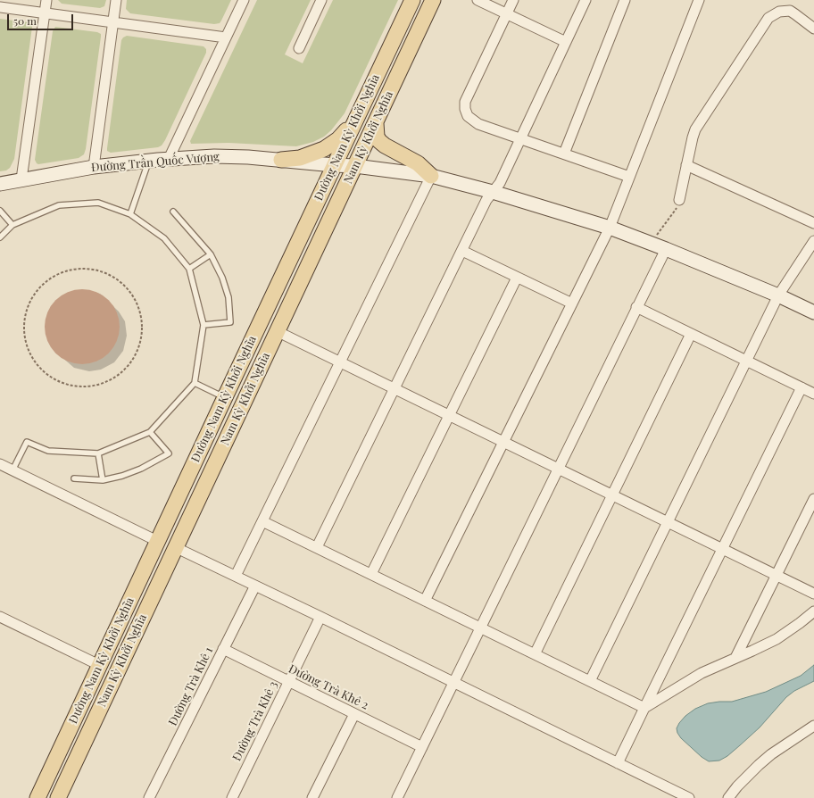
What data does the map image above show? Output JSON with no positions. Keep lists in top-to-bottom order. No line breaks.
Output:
{"streets":{"main road":["Đường Nam Kỳ Khởi Nghĩa","Nam Kỳ Khởi Nghĩa"],"street":["Đường Trần Quốc Vượng","Đường Trà Khê 1","Đường Trà Khê 2","Đường Trà Khê 3"]},"crossings":[["Đường Nam Kỳ Khởi Nghĩa","Đường Trần Quốc Vượng"],["Nam Kỳ Khởi Nghĩa","Đường Trần Quốc Vượng"],["Đường Trà Khê 1","Đường Trà Khê 2"],["Đường Trà Khê 2","Đường Trà Khê 3"]],"scale_bar":"50 m"}
